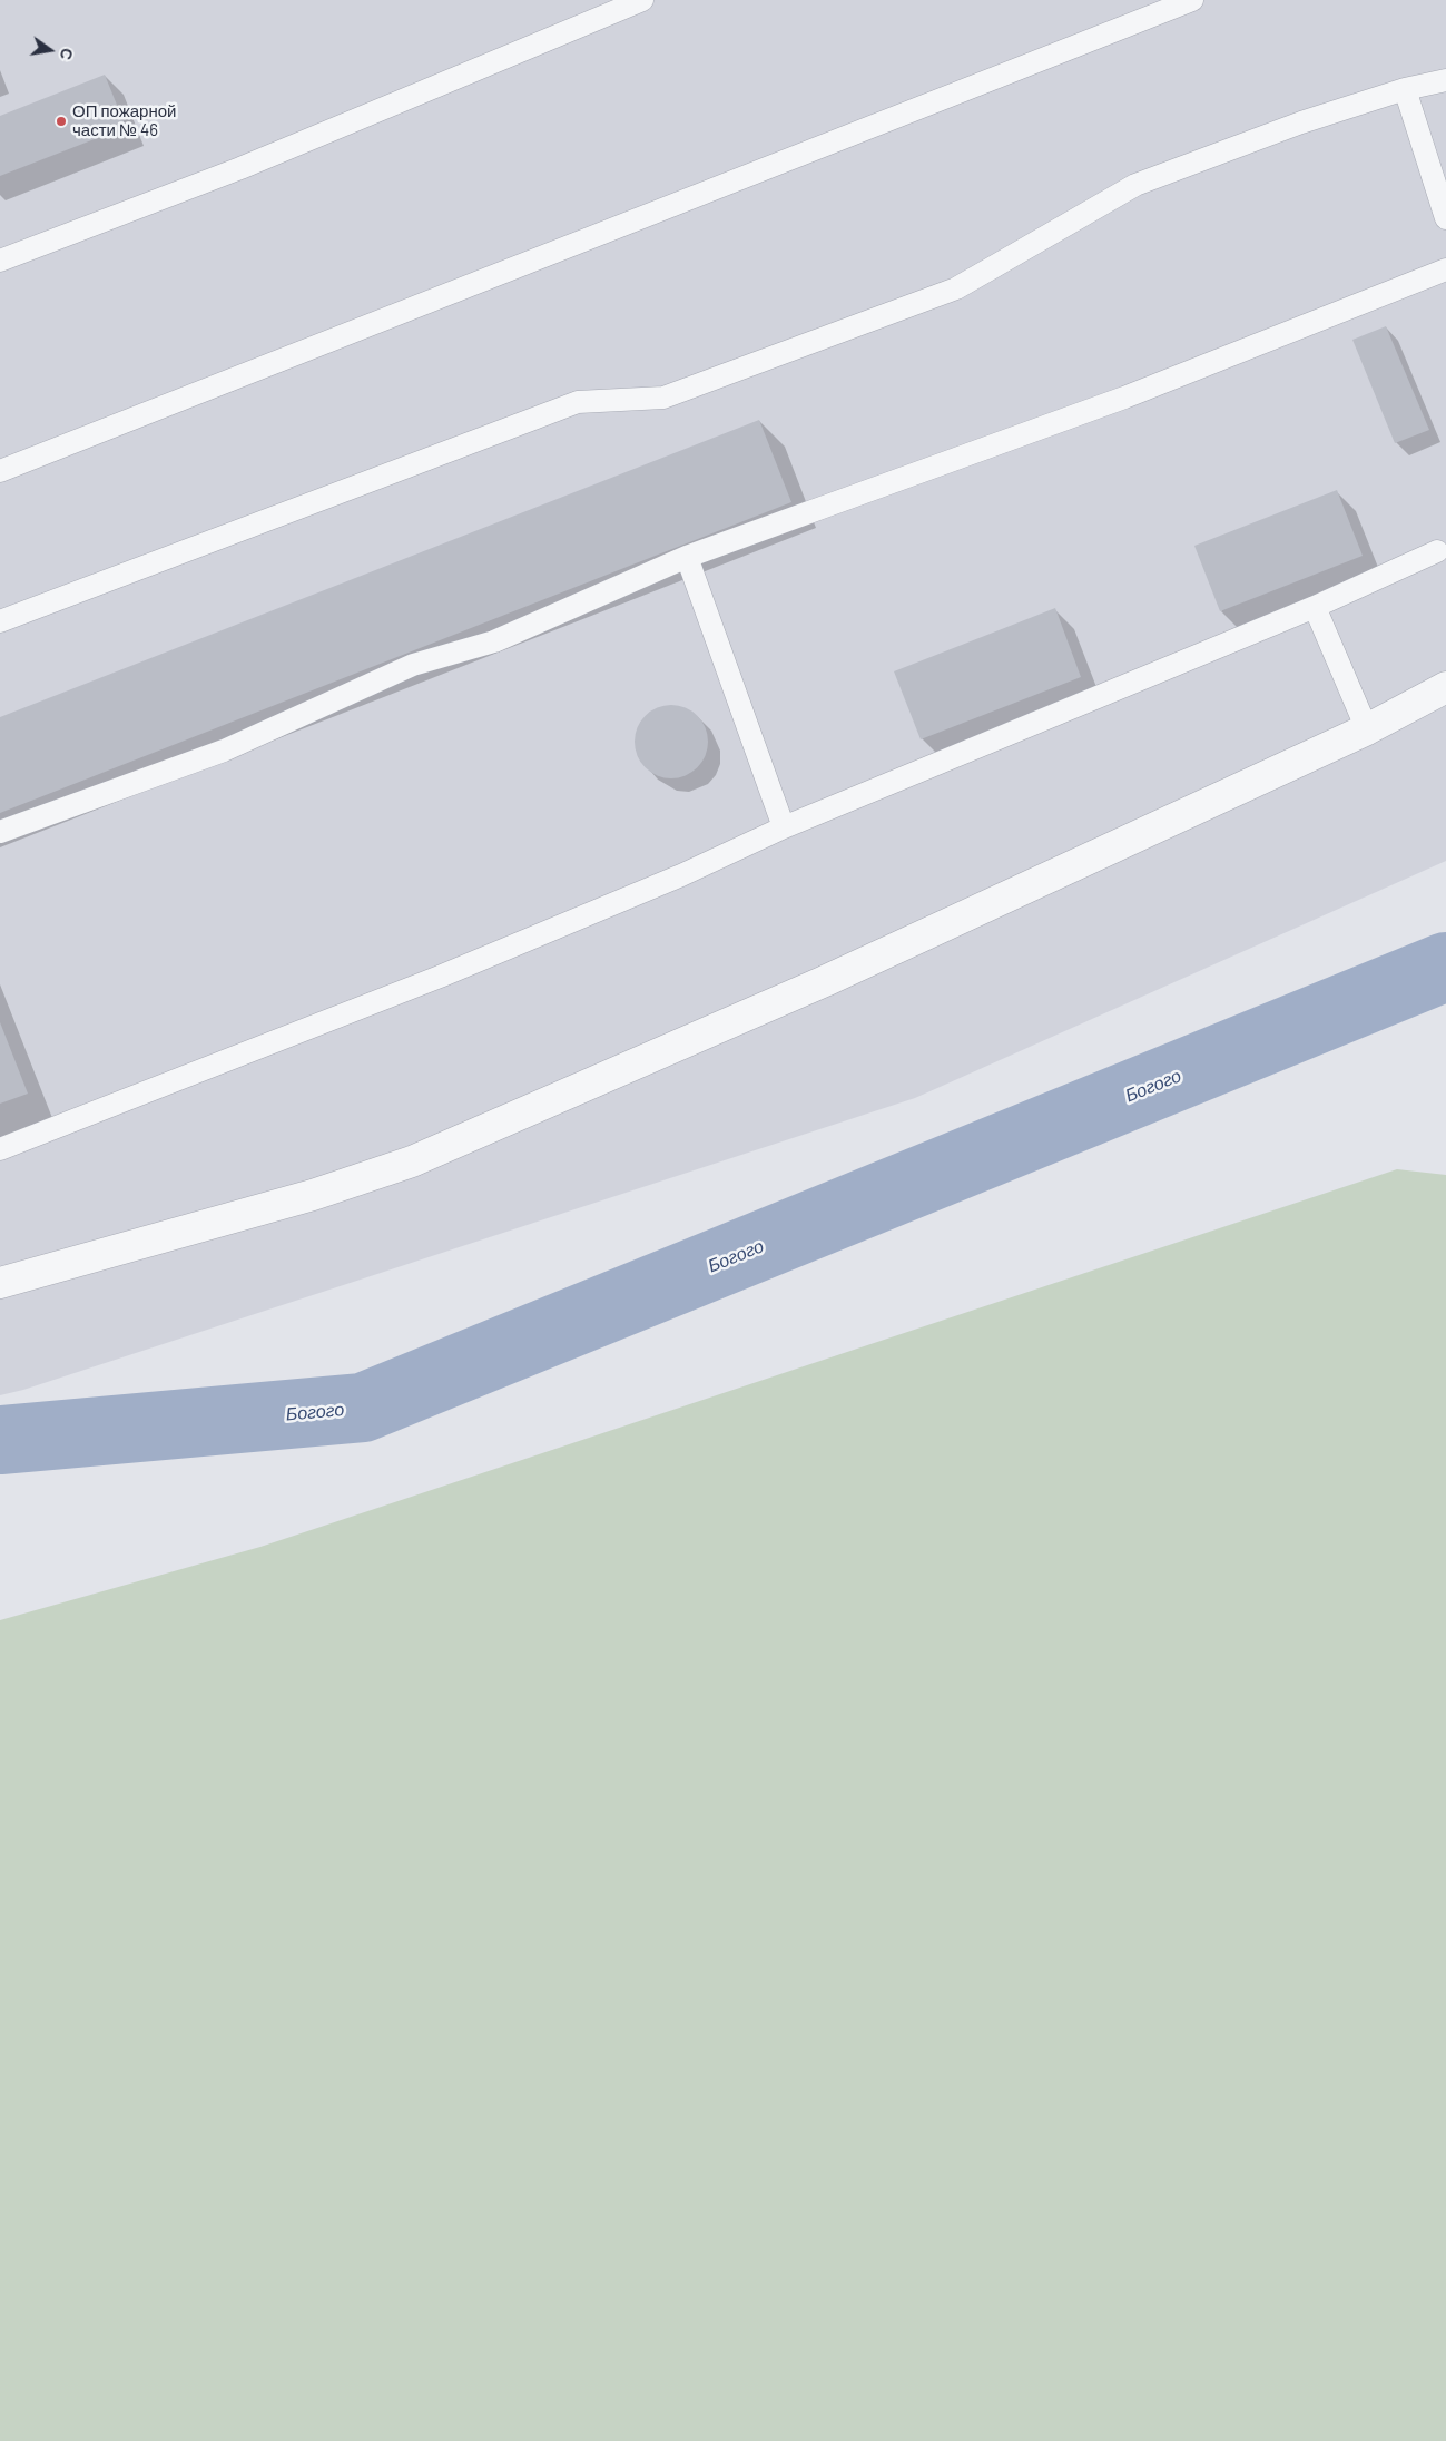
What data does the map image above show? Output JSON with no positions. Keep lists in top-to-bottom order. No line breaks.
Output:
{"water":["Богого"],"places":["ОП пожарной части № 46"],"north":"right"}
